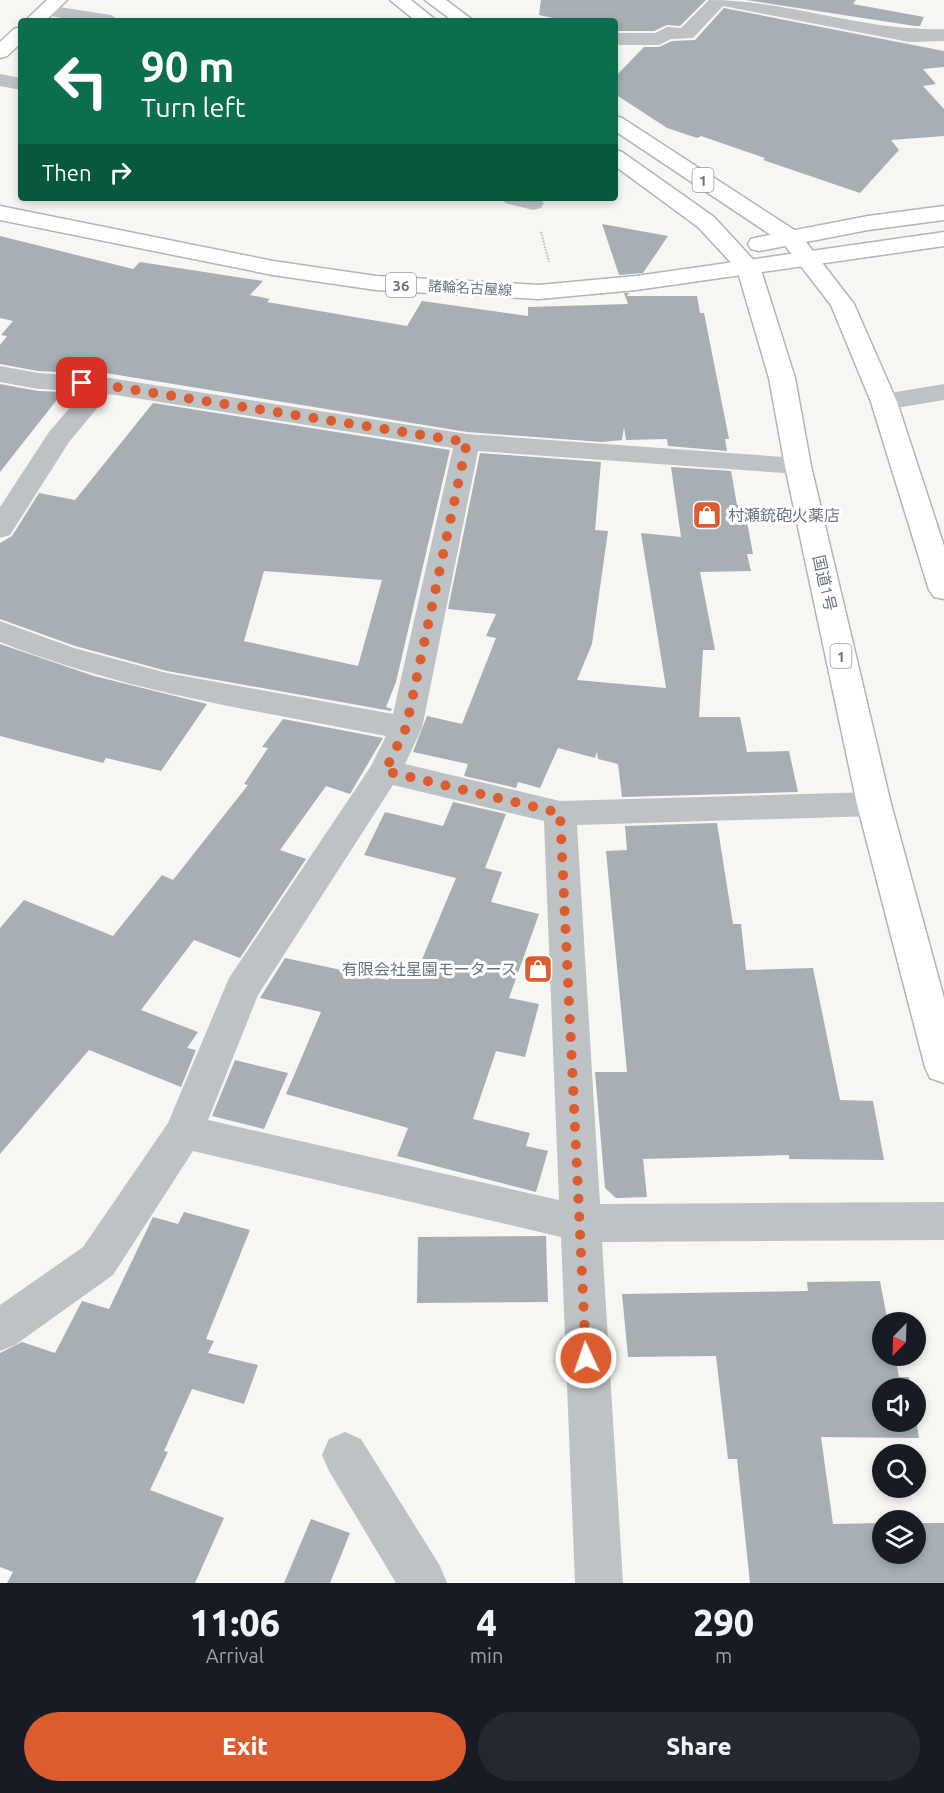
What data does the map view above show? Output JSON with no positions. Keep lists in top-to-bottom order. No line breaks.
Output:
{"streets":{"main road":["1","36","諸輪名古屋線","国道1号"]},"crossings":[["1","諸輪名古屋線"],["諸輪名古屋線","国道1号"]],"places":{"shop":["村瀬銃砲火薬店","有限会社星園モータース"]},"north":"bottom left","page":{"turn":["90 m","Turn left"],"then":"Then","eta":["11:06","Arrival","4","min","290","m"],"buttons":["Exit","Share"]}}
